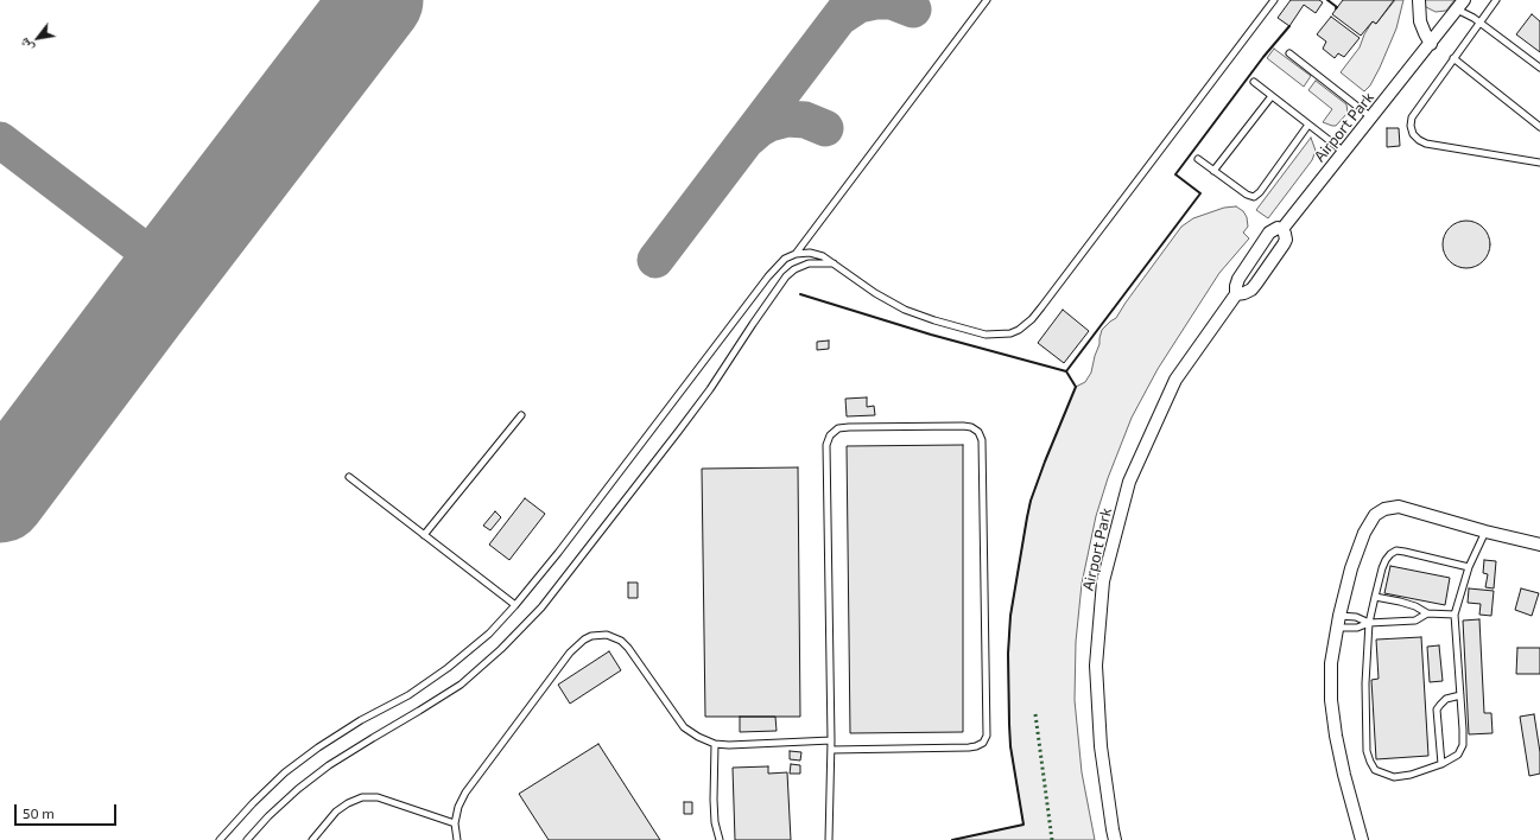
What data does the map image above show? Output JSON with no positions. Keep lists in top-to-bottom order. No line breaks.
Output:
{"streets":{"street":["Airport Park"]},"scale_bar":"50 m","north":"bottom left"}
